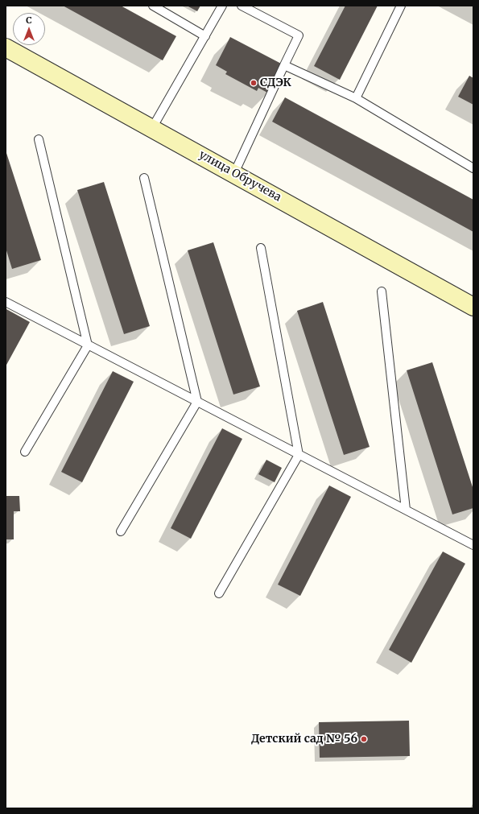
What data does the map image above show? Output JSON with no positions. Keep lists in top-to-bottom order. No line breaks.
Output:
{"streets":{"main road":["улица Обручева"]},"places":["СДЭК","Детский сад № 56"],"north":"top"}
